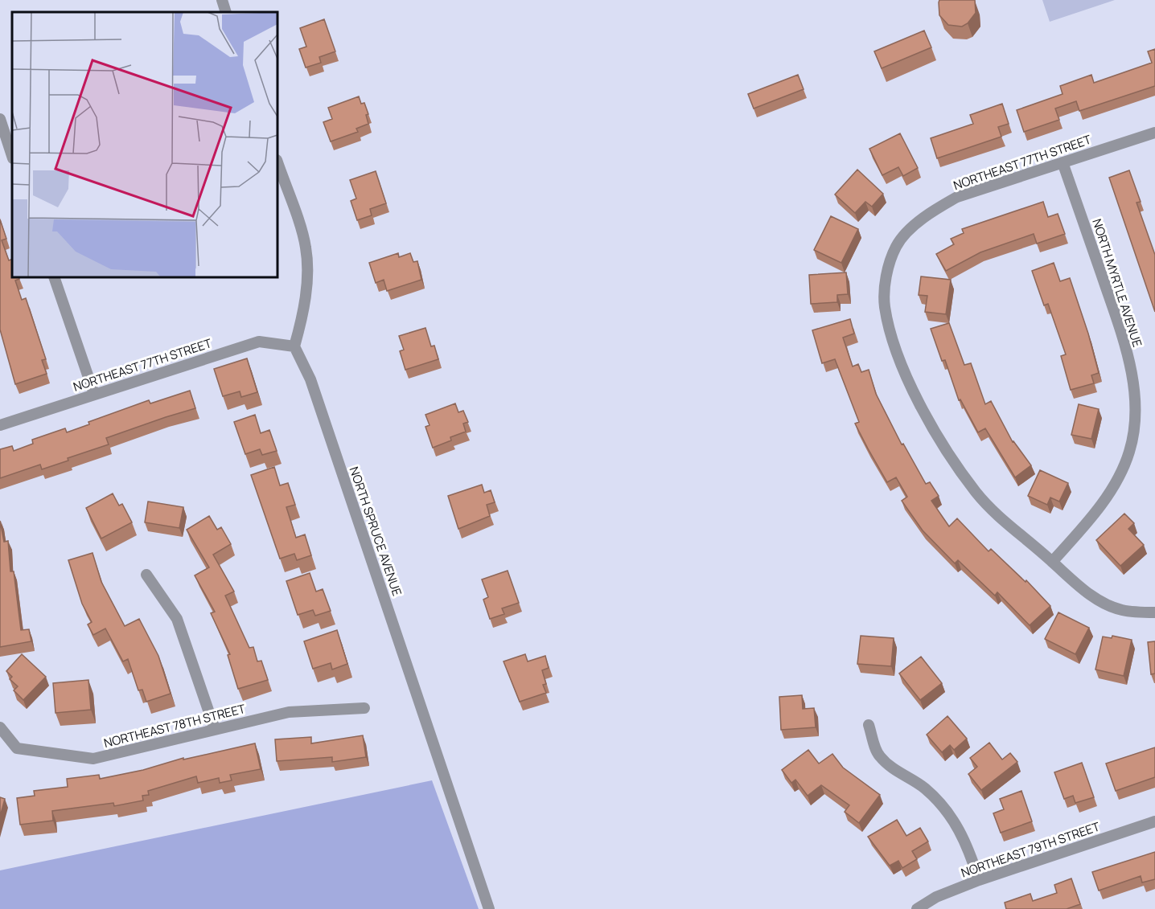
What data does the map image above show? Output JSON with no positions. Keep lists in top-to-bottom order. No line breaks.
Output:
{"streets":{"street":["NORTHEAST 77TH STREET","NORTH MYRTLE AVENUE","NORTH SPRUCE AVENUE","NORTHEAST 78TH STREET","NORTHEAST 79TH STREET"]},"crossings":[["NORTHEAST 77TH STREET","NORTH MYRTLE AVENUE"],["NORTHEAST 77TH STREET","NORTH SPRUCE AVENUE"]]}
